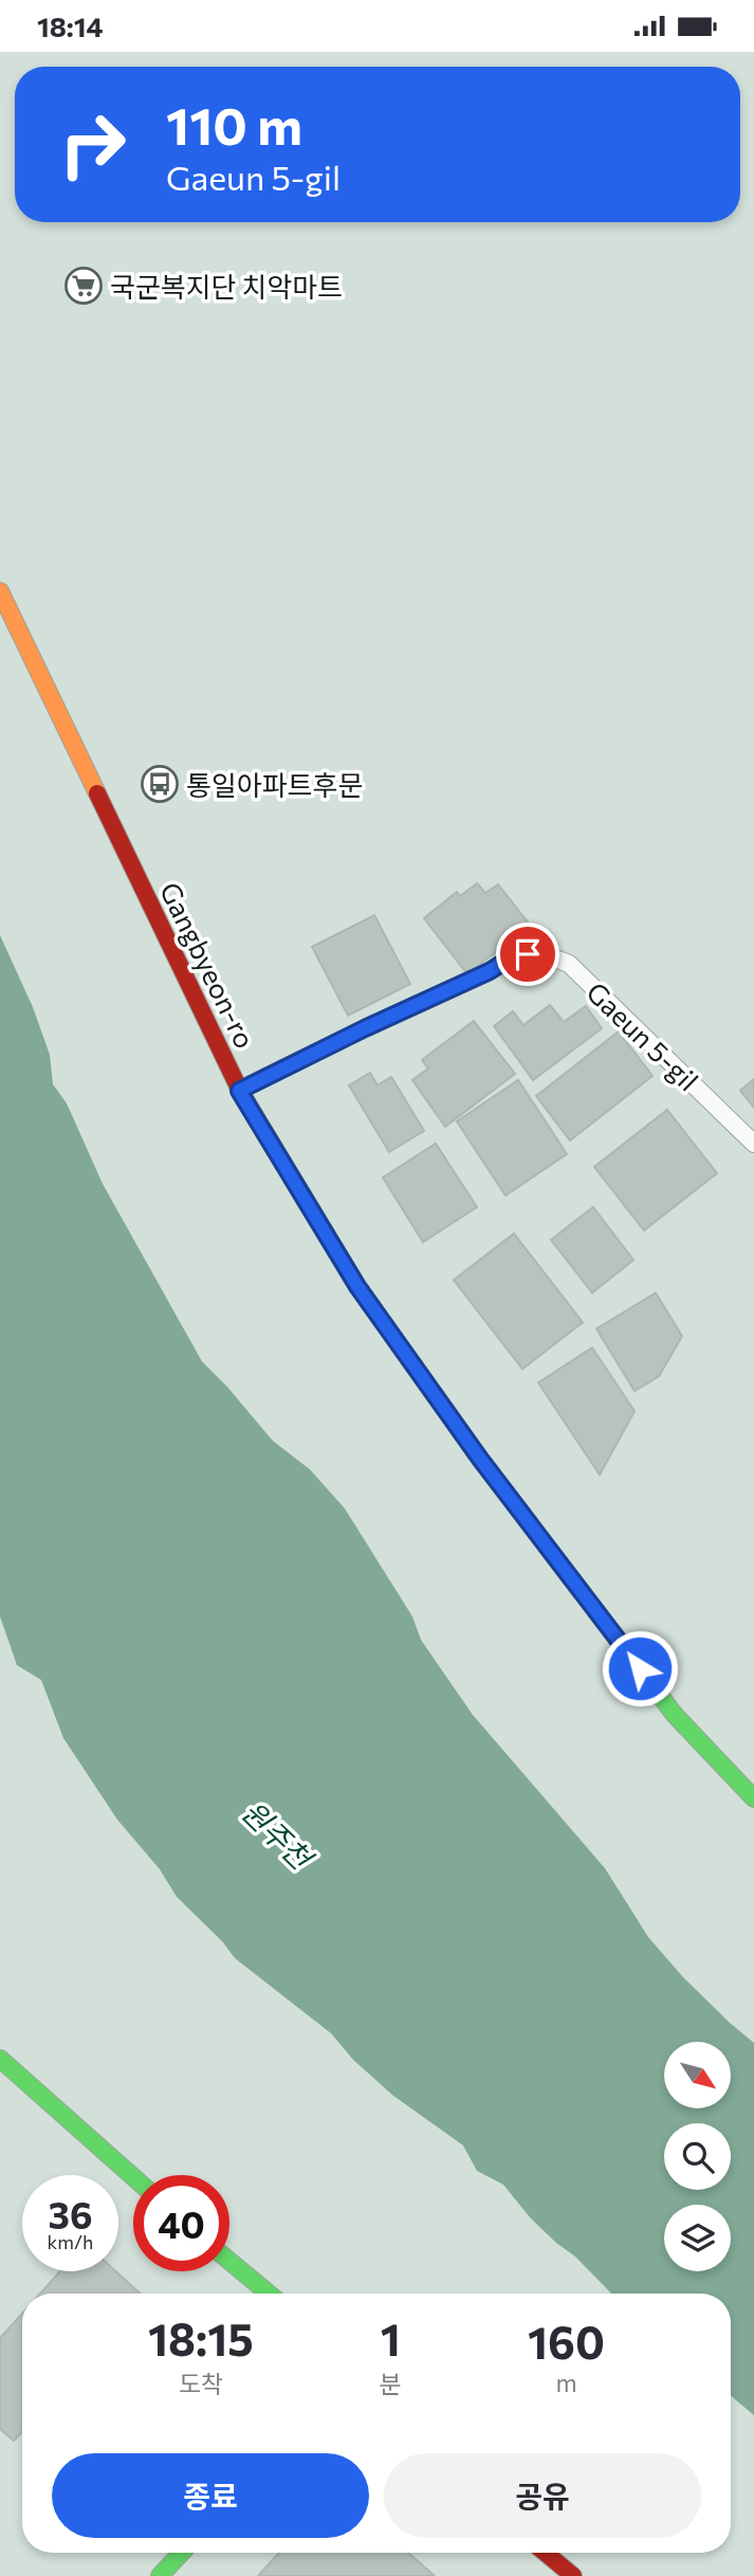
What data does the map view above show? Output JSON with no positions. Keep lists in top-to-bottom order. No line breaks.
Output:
{"streets":{"street":["Gangbyeon-ro"],"lane":["Gaeun 5-gil"]},"crossings":[["Gangbyeon-ro","Gaeun 5-gil"]],"water":["원주천"],"places":{"supermarket":["국군복지단 치악마트"],"bus stop":["통일아파트후문"]},"north":"bottom right","page":{"status":"18:14","turn":["110 m","Gaeun 5-gil"],"speed":"36 km/h","limit":"40","eta":["18:15","도착","1","분","160","m"],"buttons":["종료","공유"]}}
